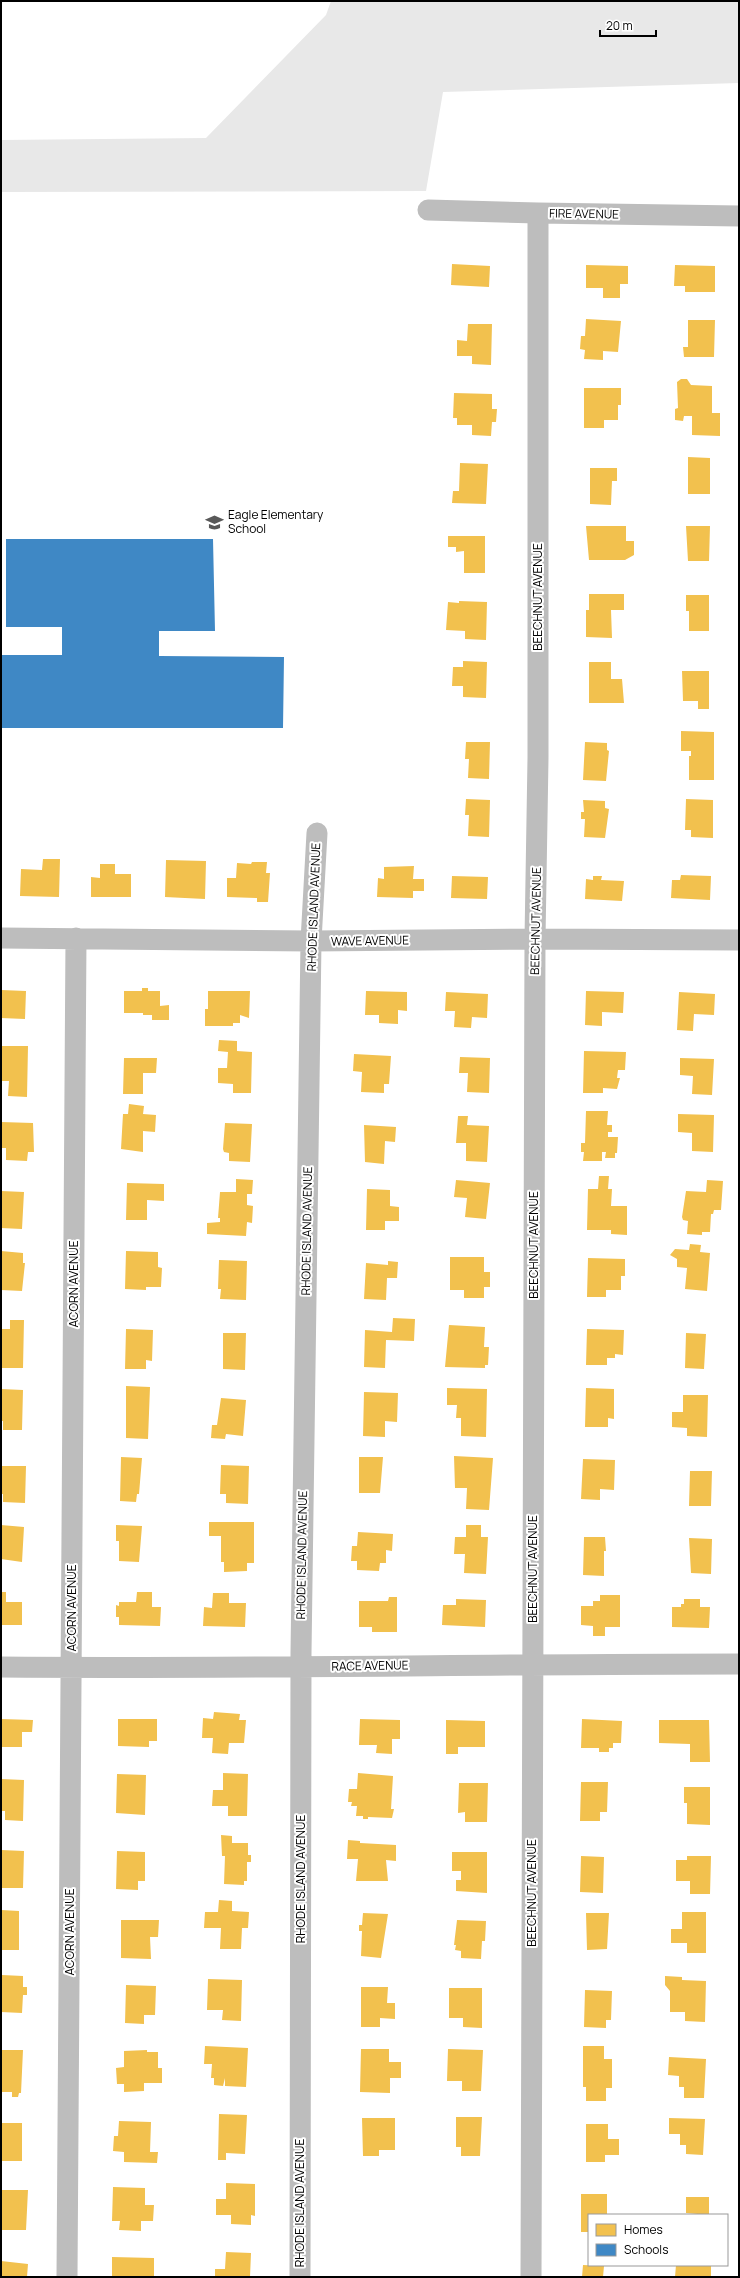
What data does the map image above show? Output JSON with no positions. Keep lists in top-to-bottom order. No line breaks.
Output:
{"streets":{"street":["FIRE AVENUE","BEECHNUT AVENUE","RHODE ISLAND AVENUE","WAVE AVENUE","ACORN AVENUE","RACE AVENUE"]},"crossings":[["FIRE AVENUE","BEECHNUT AVENUE"],["BEECHNUT AVENUE","WAVE AVENUE"],["BEECHNUT AVENUE","RACE AVENUE"],["RHODE ISLAND AVENUE","WAVE AVENUE"],["RHODE ISLAND AVENUE","RACE AVENUE"],["WAVE AVENUE","ACORN AVENUE"],["ACORN AVENUE","RACE AVENUE"]],"places":{"school or university":["Eagle Elementary School"]},"legend":["Homes","Schools"],"scale_bar":"20 m"}
